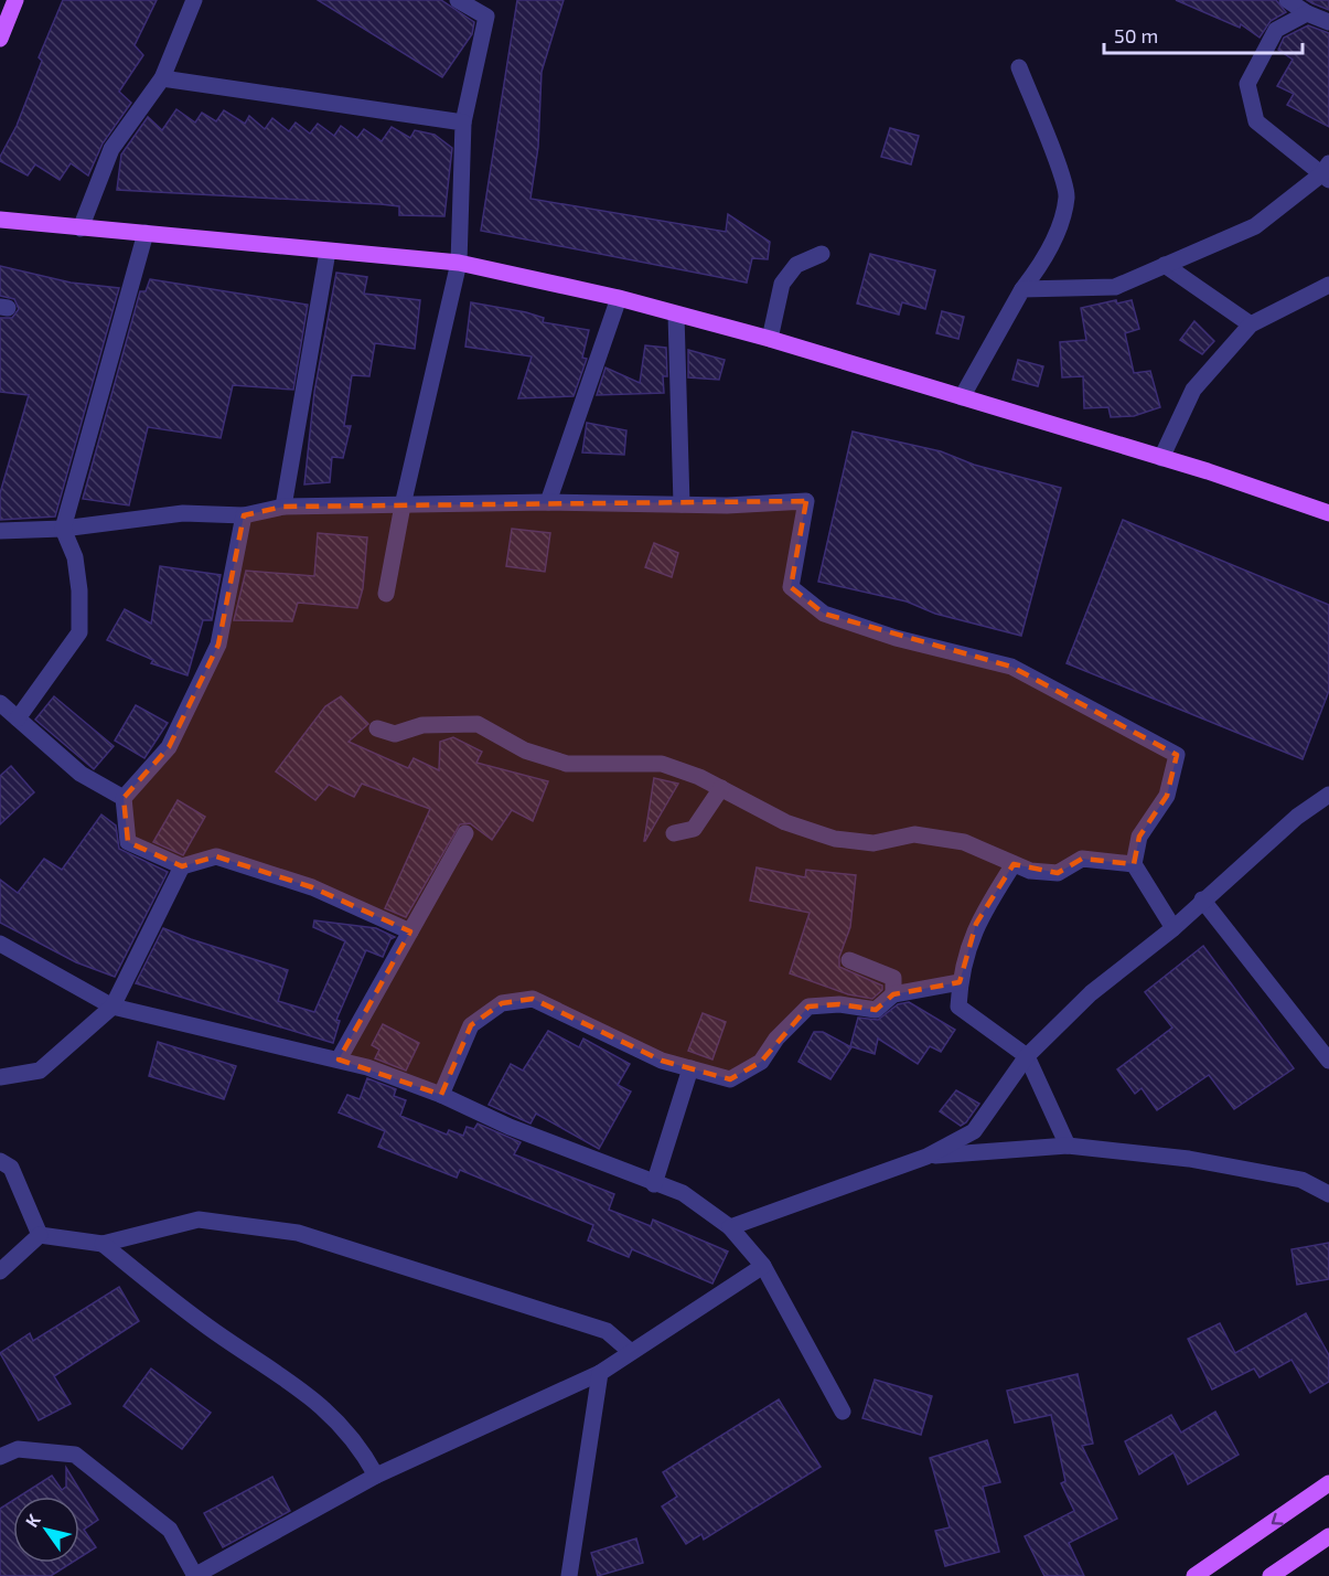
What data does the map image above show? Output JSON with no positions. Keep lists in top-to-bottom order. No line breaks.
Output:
{"scale_bar":"50 m","north":"top left"}
